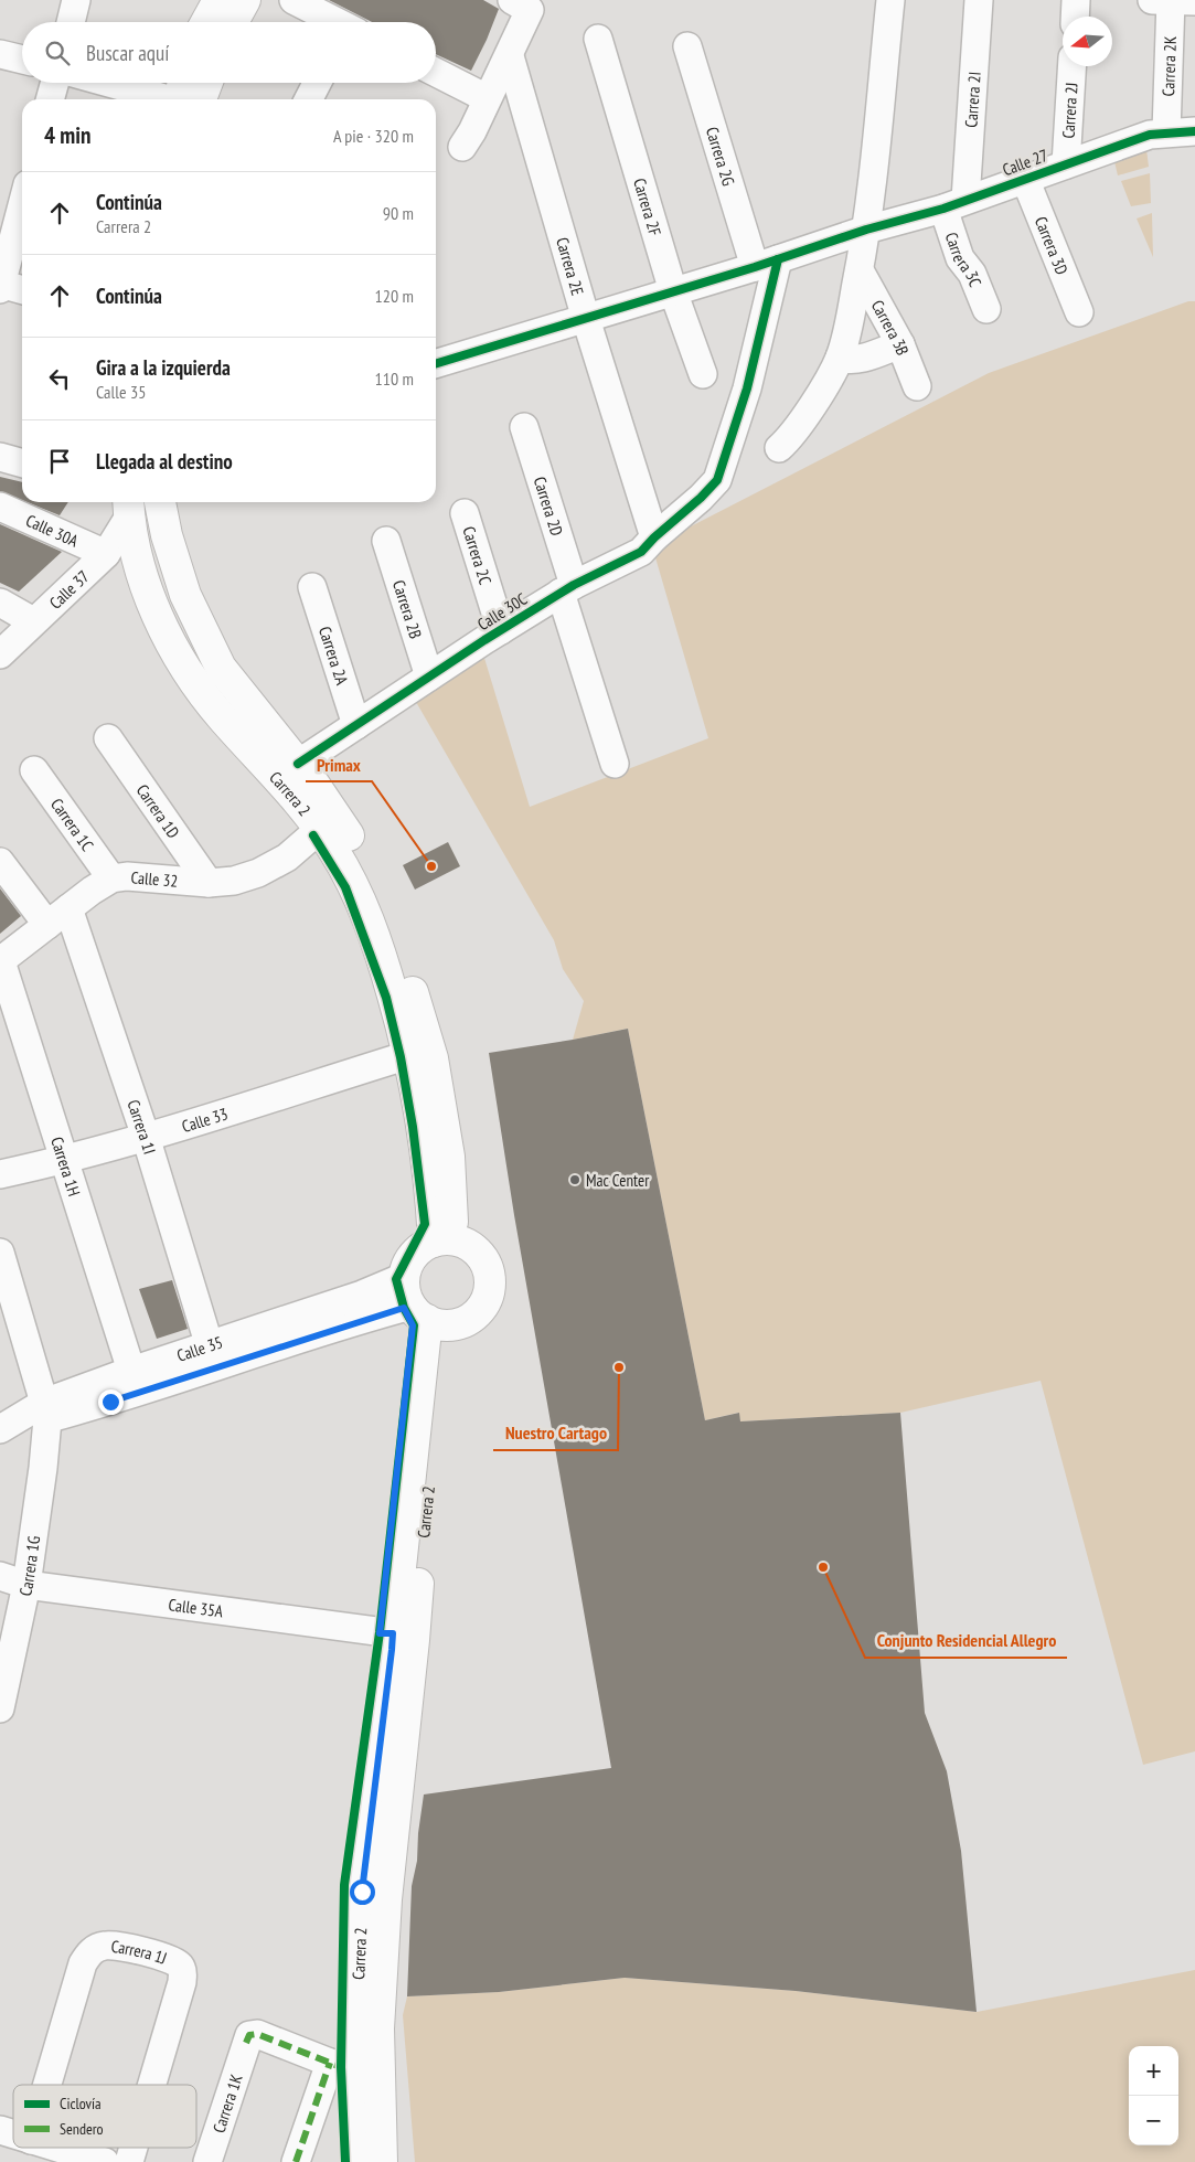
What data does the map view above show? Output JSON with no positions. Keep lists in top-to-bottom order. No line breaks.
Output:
{"streets":{"main road":["Carrera 2"],"street":["Carrera 2K","Carrera 2I","Carrera 2J","Carrera 2G","Calle 27","Carrera 2F","Carrera 3D","Carrera 3C","Carrera 2E","Carrera 3B","Carrera 2D","Calle 30A","Carrera 2C","Calle 37","Carrera 2B","Calle 30C","Carrera 2A","Carrera 1D","Carrera 1C","Calle 32","Calle 33","Carrera 1I","Carrera 1H","Calle 35","Carrera 1G","Calle 35A","Carrera 1J","Carrera 1K"]},"crossings":[["Carrera 2K","Calle 27"],["Carrera 2I","Calle 27"],["Carrera 2I","Carrera 3C"],["Carrera 2J","Calle 27"],["Carrera 2G","Calle 27"],["Carrera 2G","Calle 30C"],["Calle 27","Carrera 2F"],["Calle 27","Carrera 3D"],["Calle 27","Carrera 3C"],["Calle 27","Carrera 2E"],["Calle 27","Calle 30C"],["Carrera 2E","Calle 30C"],["Carrera 2D","Calle 30C"],["Calle 30A","Calle 37"],["Carrera 2C","Calle 30C"],["Calle 37","Carrera 2"],["Carrera 2B","Calle 30C"],["Calle 30C","Carrera 2A"],["Calle 30C","Carrera 2"],["Carrera 2","Calle 32"],["Carrera 2","Calle 33"],["Carrera 2","Calle 35"],["Carrera 2","Calle 35A"],["Carrera 1D","Calle 32"],["Carrera 1C","Calle 32"],["Calle 32","Carrera 1I"],["Calle 32","Carrera 1H"],["Calle 33","Carrera 1I"],["Calle 33","Carrera 1H"],["Carrera 1I","Calle 35"],["Carrera 1H","Calle 35"],["Calle 35","Carrera 1G"],["Carrera 1G","Calle 35A"]],"places":["Primax","Mac Center","Nuestro Cartago","Conjunto Residencial Allegro"],"legend":["Ciclovía","Sendero"],"north":"left","page":{"search":"Buscar aquí","heading":["4 min","A pie · 320 m"],"list":[["Continúa","Carrera 2","90 m"],["Continúa","120 m"],["Gira a la izquierda","Calle 35","110 m"],"Llegada al destino"],"map_buttons":["+","−"]}}
